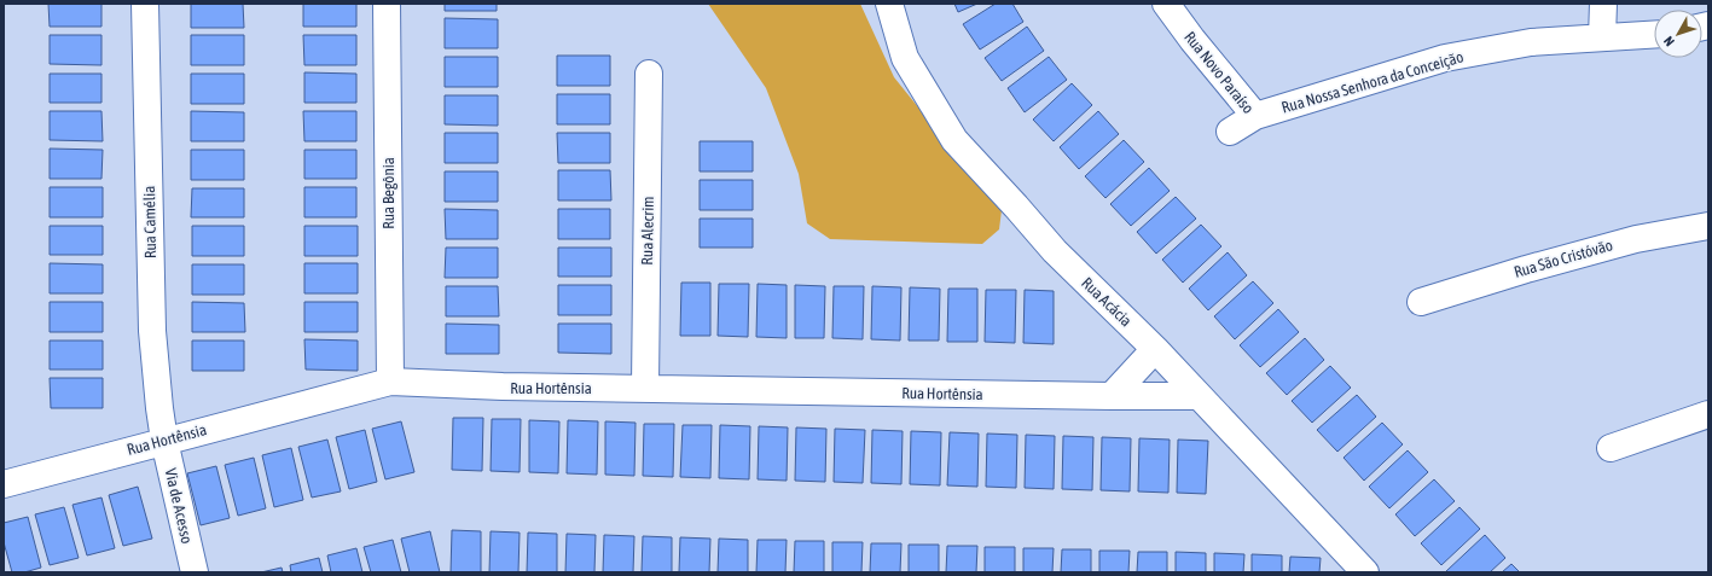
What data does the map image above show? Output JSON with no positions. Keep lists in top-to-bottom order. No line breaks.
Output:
{"streets":{"street":["Rua Novo Paraíso","Rua Nossa Senhora da Conceição","Rua Begônia","Rua Camélia","Rua Alecrim","Rua São Cristóvão","Rua Acácia","Rua Hortênsia","Via de Acesso"]},"crossings":[["Rua Novo Paraíso","Rua Nossa Senhora da Conceição"],["Rua Begônia","Rua Hortênsia"],["Rua Camélia","Rua Hortênsia"],["Rua Camélia","Via de Acesso"],["Rua Alecrim","Rua Hortênsia"],["Rua Acácia","Rua Hortênsia"],["Rua Hortênsia","Via de Acesso"]],"north":"bottom left"}
